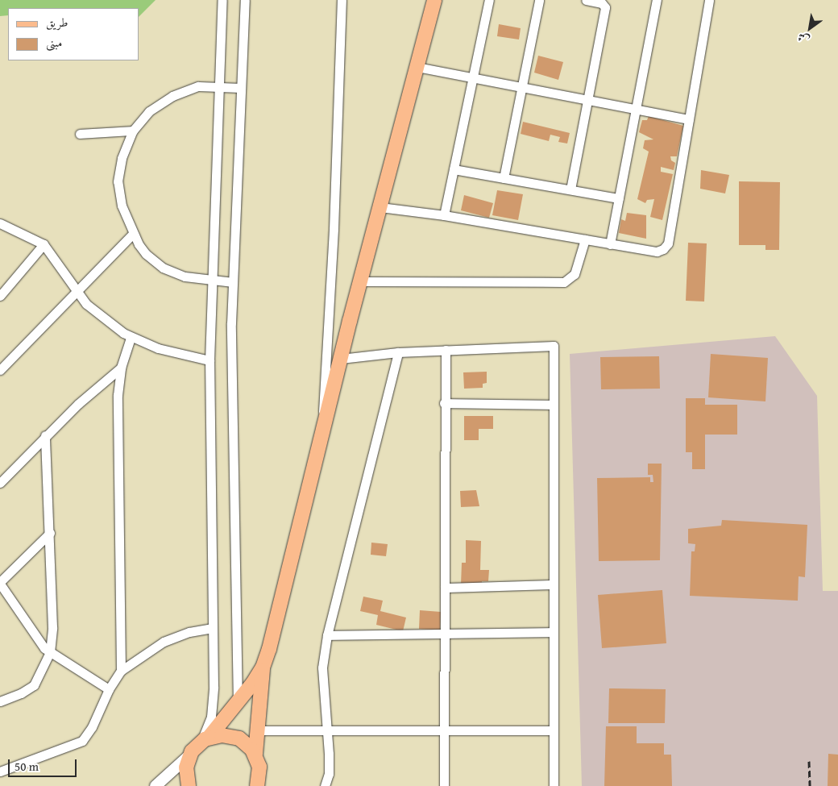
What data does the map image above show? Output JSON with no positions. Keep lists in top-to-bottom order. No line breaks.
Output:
{"legend":["طريق","مبنى"],"scale_bar":"50 m","north":"bottom left"}
